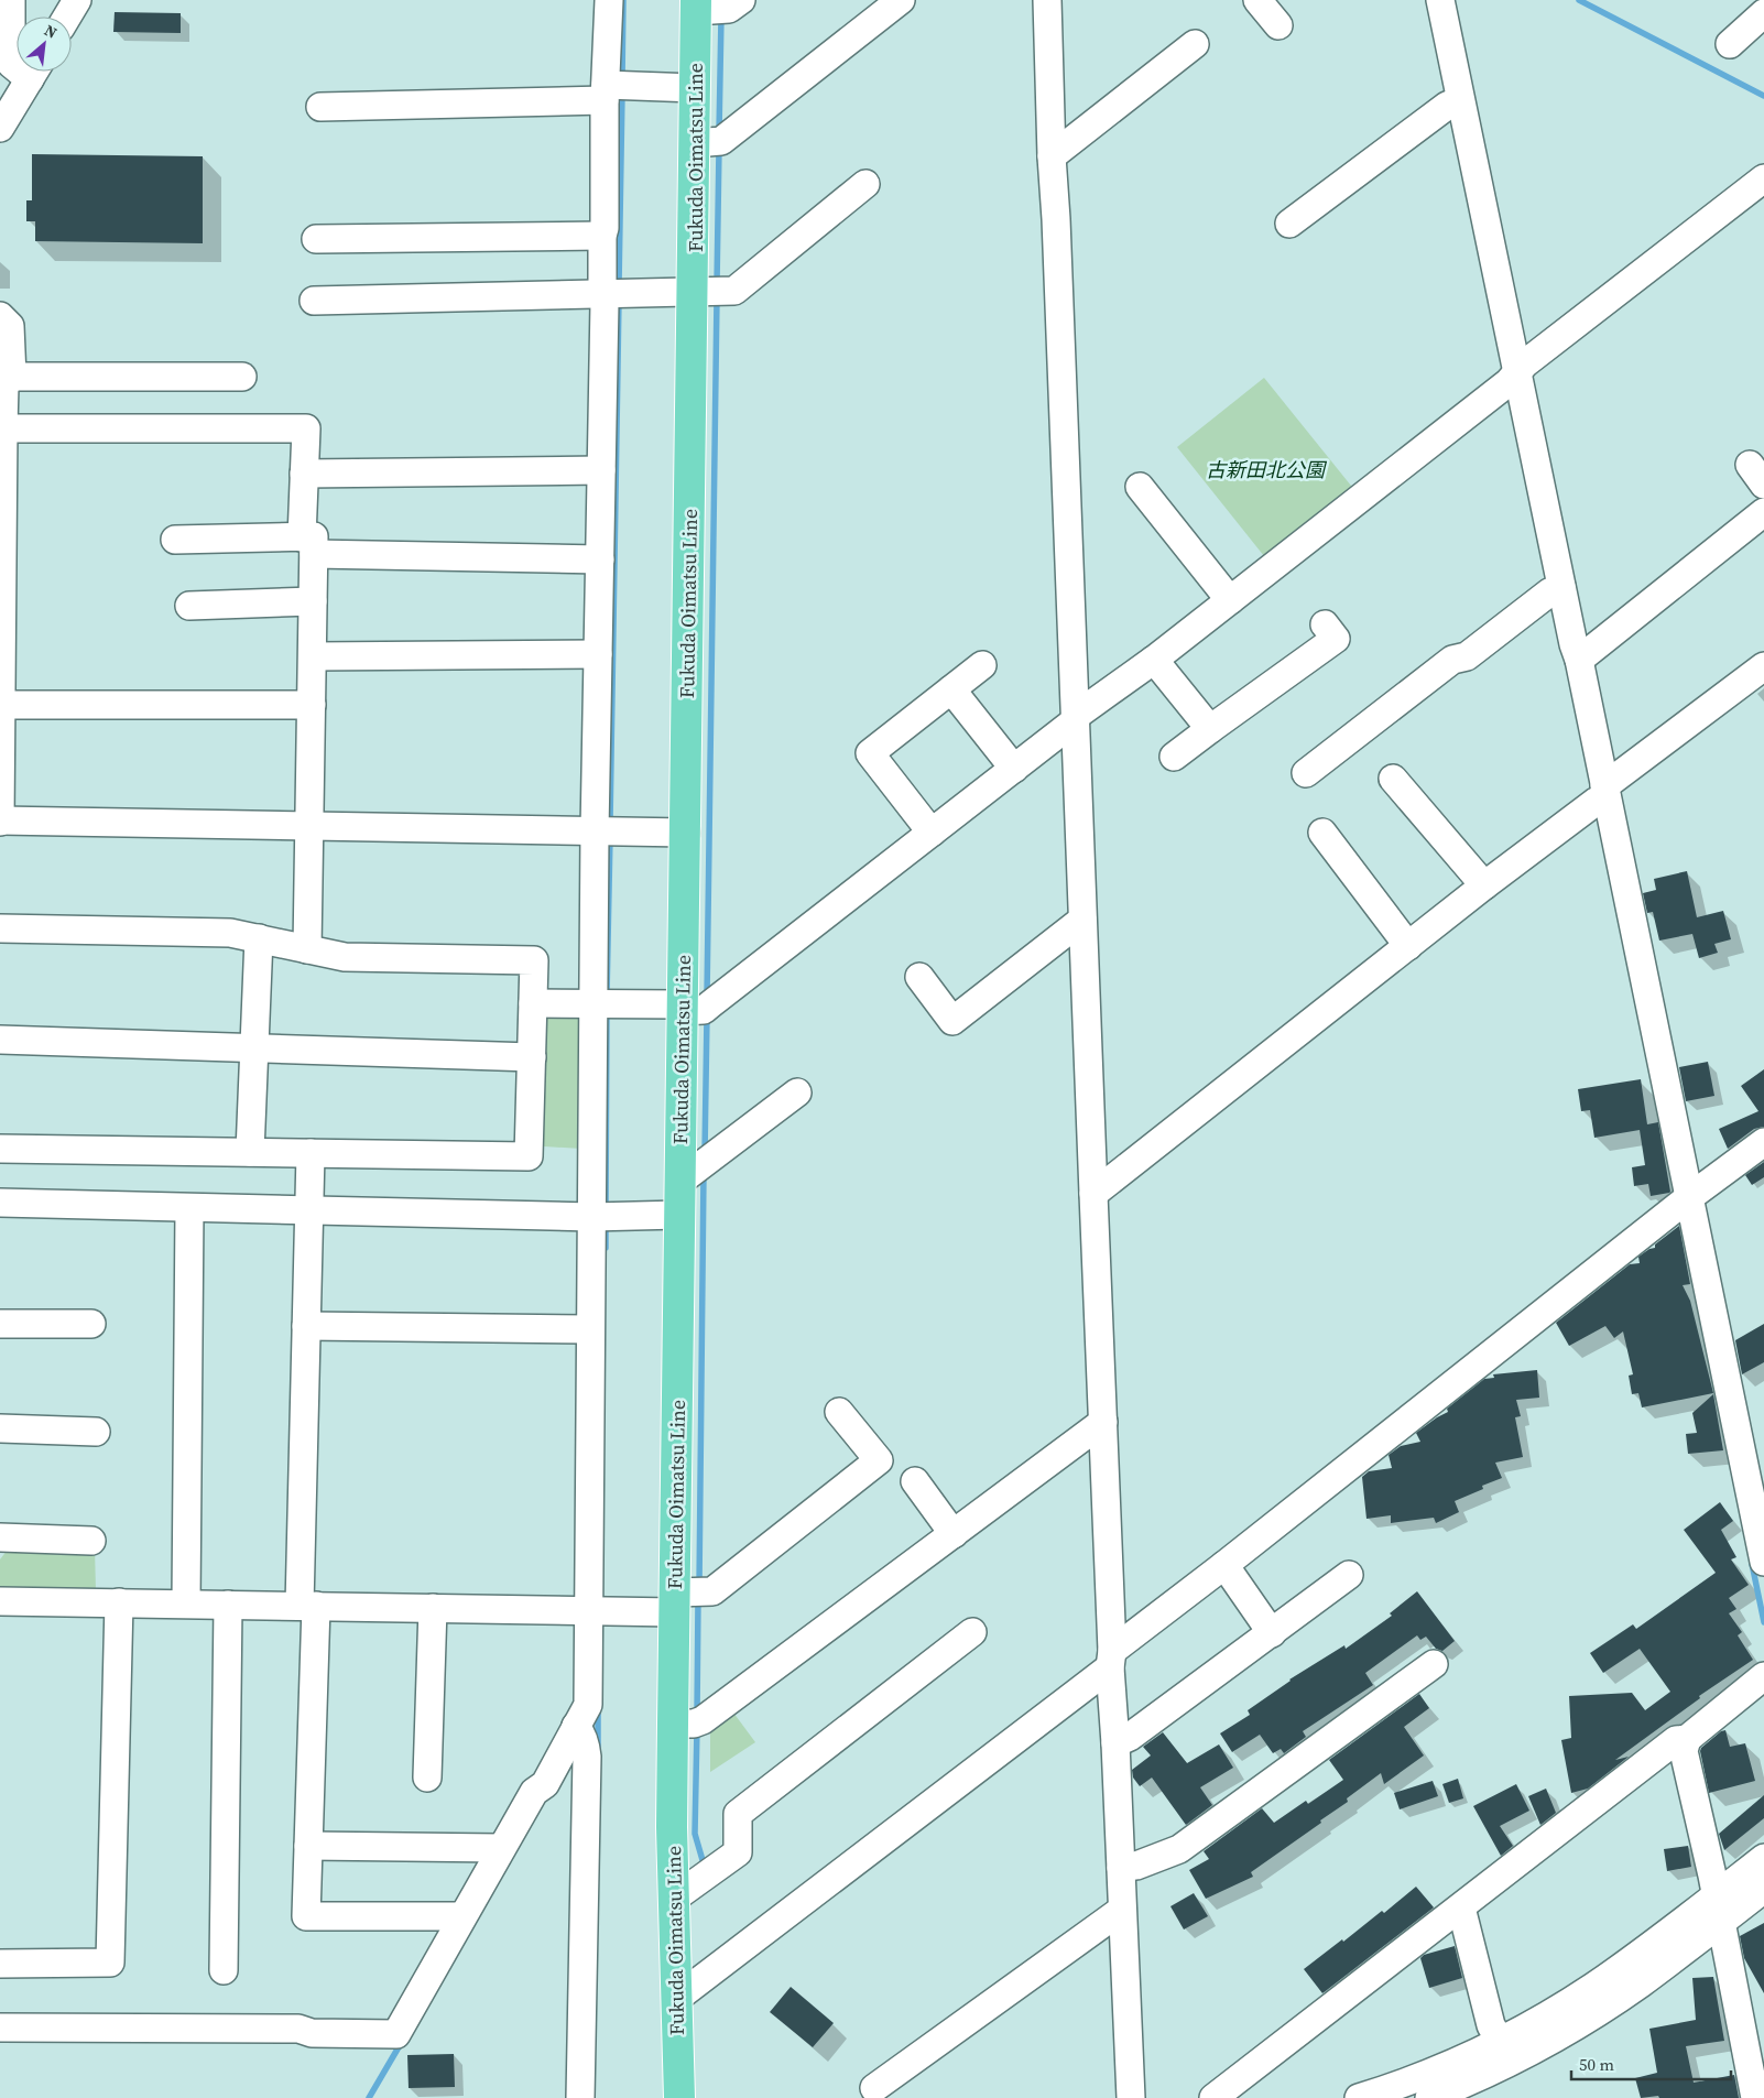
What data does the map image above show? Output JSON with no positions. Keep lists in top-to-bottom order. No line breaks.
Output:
{"streets":{"main road":["Fukuda Oimatsu Line"]},"parks":["古新田北公園"],"scale_bar":"50 m","north":"top right"}
